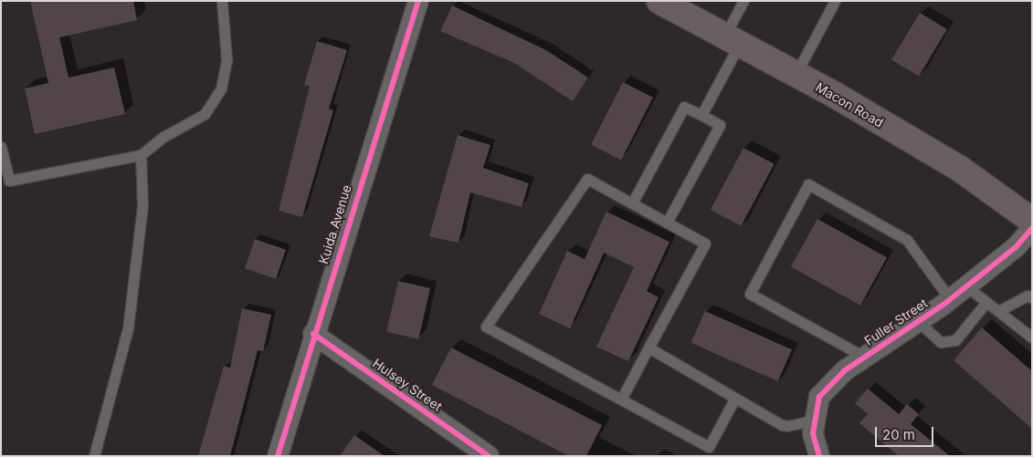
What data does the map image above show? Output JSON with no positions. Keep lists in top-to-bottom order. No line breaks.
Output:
{"streets":{"main road":["Macon Road"],"street":["Kuida Avenue","Fuller Street","Hulsey Street"]},"crossings":[["Kuida Avenue","Hulsey Street"]],"scale_bar":"20 m"}
